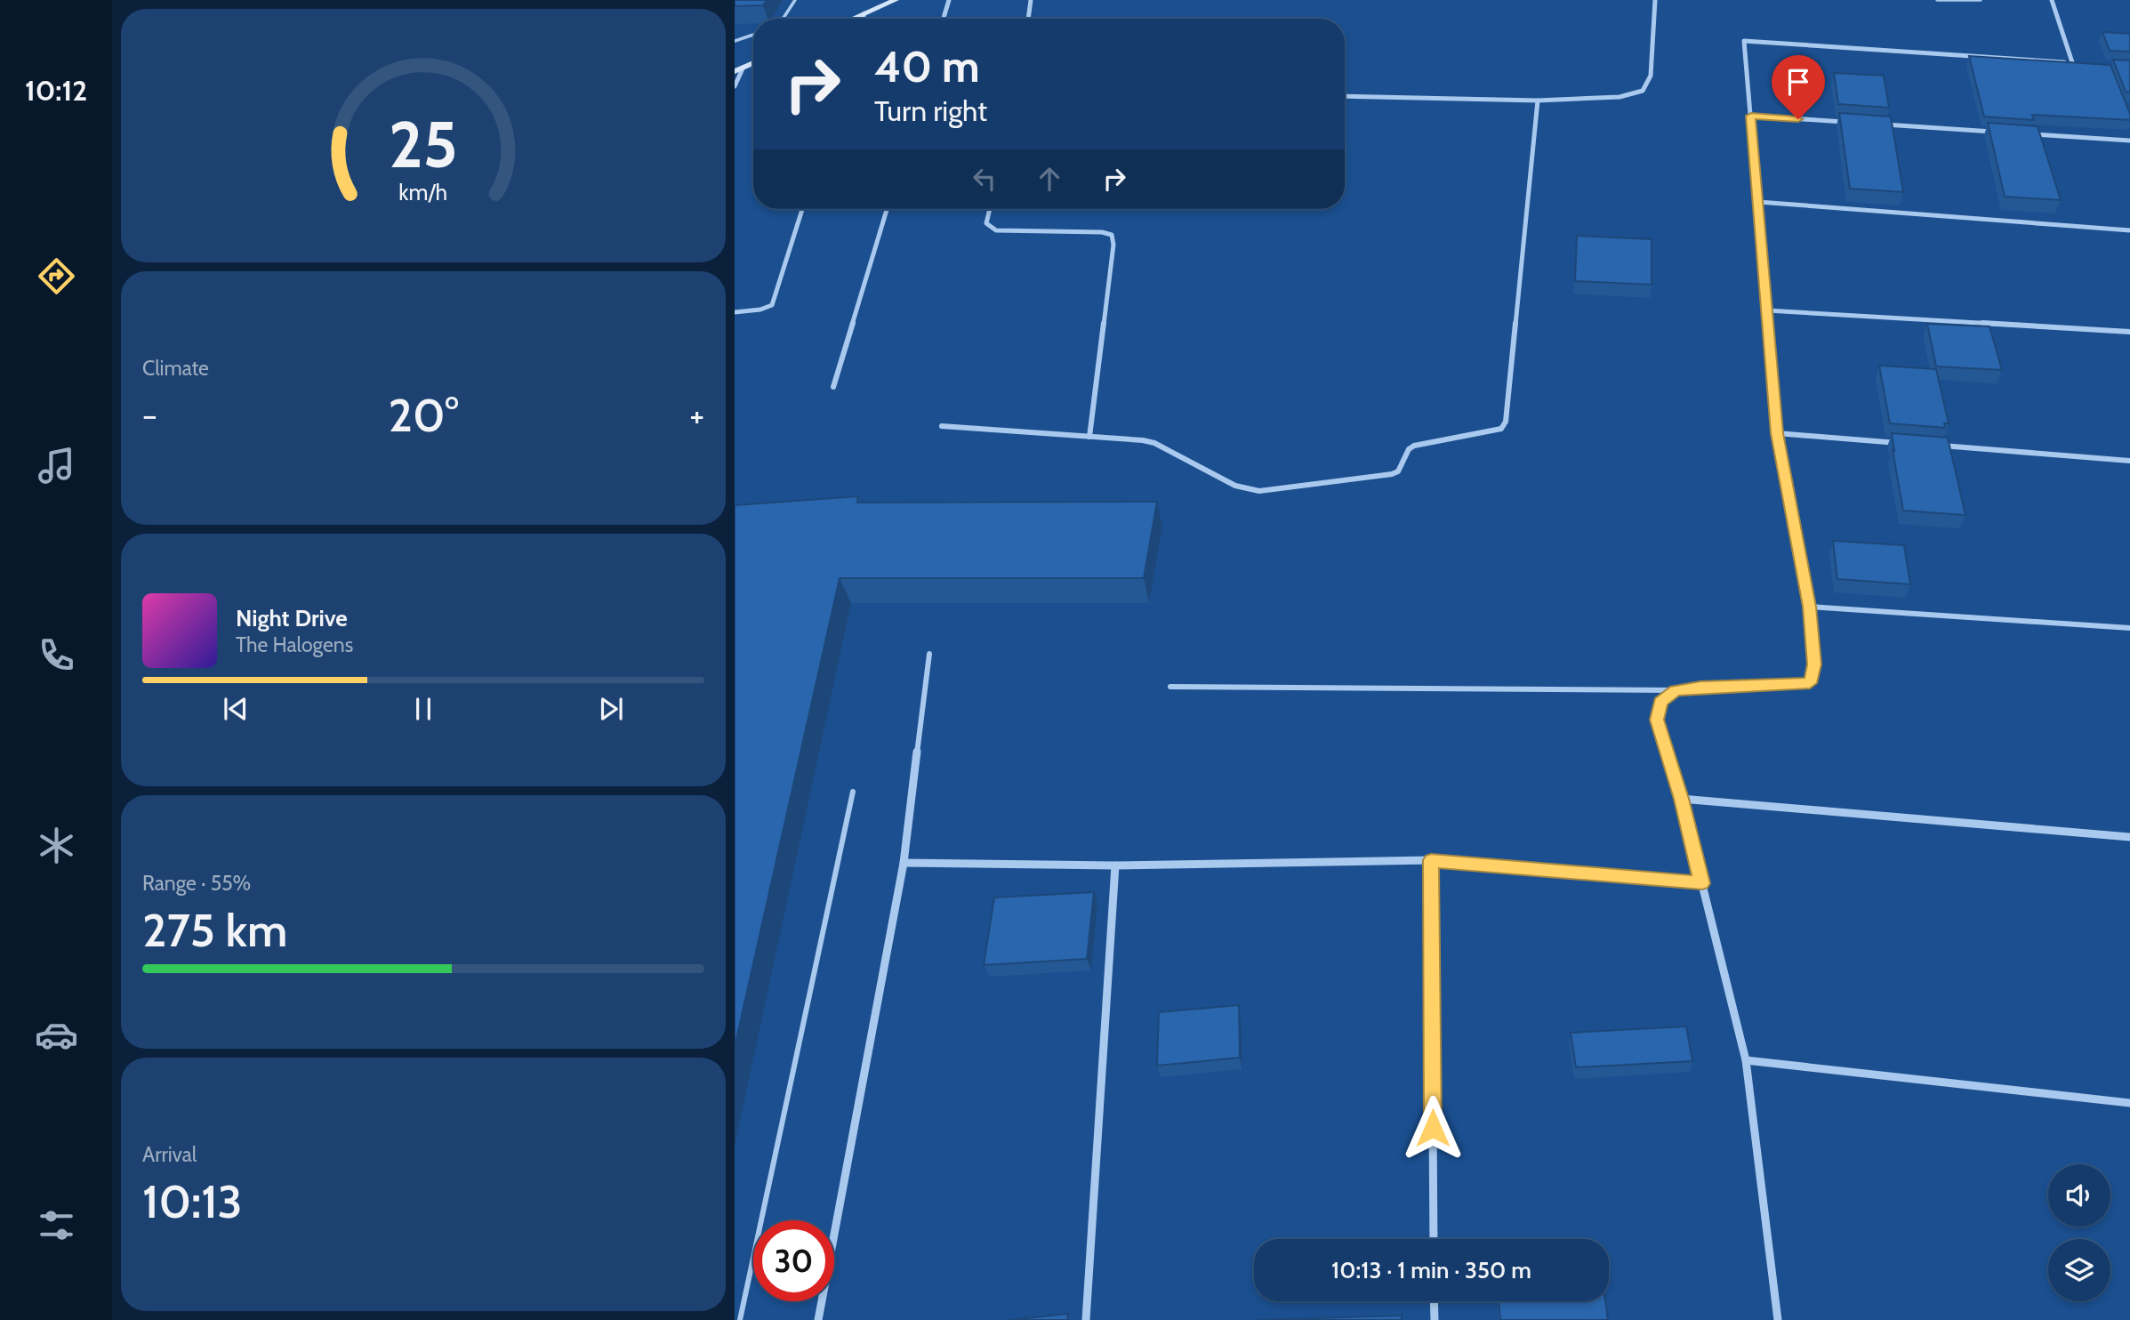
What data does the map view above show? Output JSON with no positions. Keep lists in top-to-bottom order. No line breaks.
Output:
{"page":{"tabs":"10:12","turn":["40 m","Turn right"],"tile":["Climate",["Range · 55%","275 km"],["Arrival","10:13"]],"heat":["−","20°","+"],"song":["Night Drive","The Halogens"],"limit":"30","trip":"10:13 · 1 min · 350 m","gauge":["25","km/h"]}}
